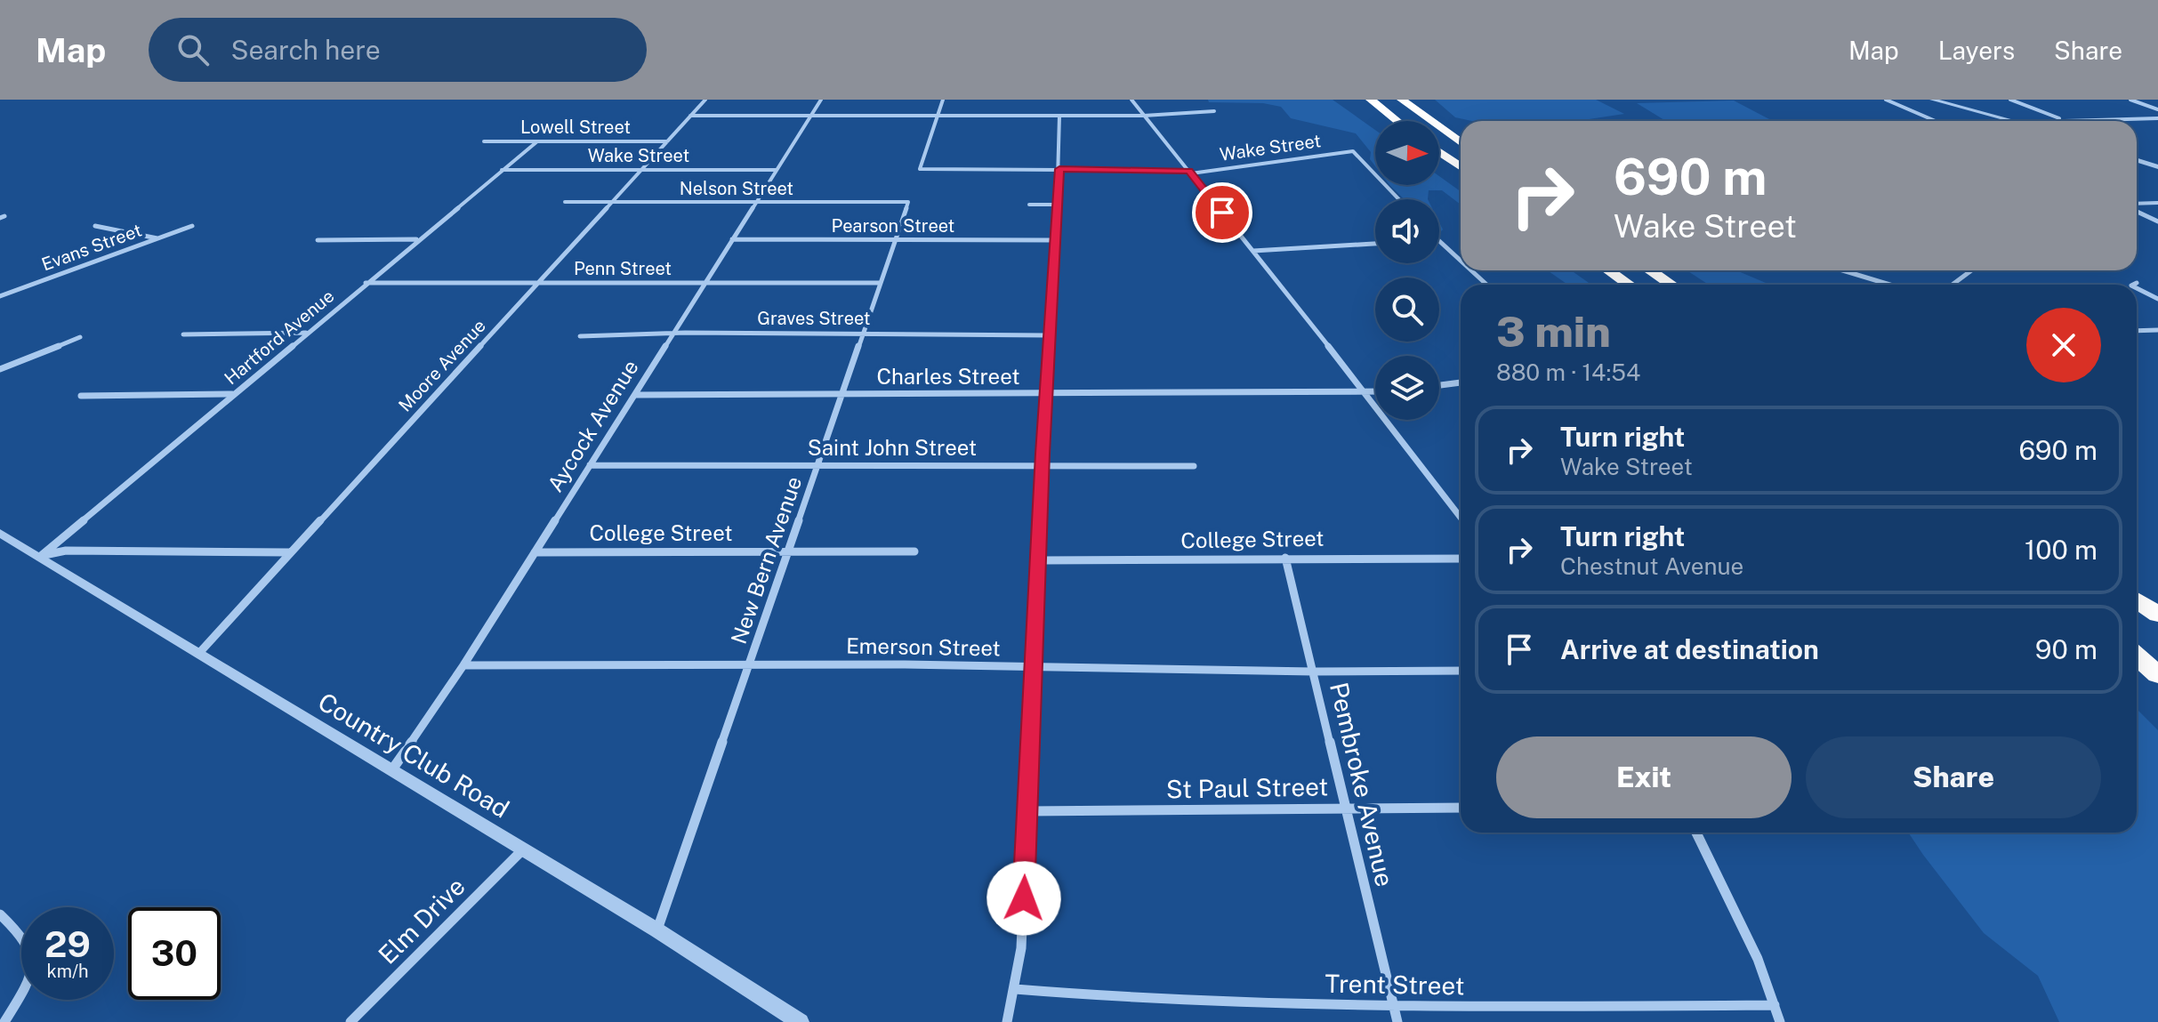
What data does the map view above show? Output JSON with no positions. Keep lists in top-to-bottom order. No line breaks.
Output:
{"streets":{"street":["Lowell Street","Wake Street","Nelson Street","Pearson Street","Evans Street","Penn Street","Graves Street","Hartford Avenue","Moore Avenue","Charles Street","Aycock Avenue","Saint John Street","College Street","New Bern Avenue","Emerson Street","Country Club Road","Pembroke Avenue","St Paul Street","Elm Drive","Trent Street"]},"crossings":[["Lowell Street","Hartford Avenue"],["Lowell Street","Moore Avenue"],["Wake Street","Hartford Avenue"],["Wake Street","Moore Avenue"],["Wake Street","Aycock Avenue"],["Nelson Street","Moore Avenue"],["Nelson Street","Aycock Avenue"],["Nelson Street","New Bern Avenue"],["Pearson Street","Aycock Avenue"],["Pearson Street","New Bern Avenue"],["Penn Street","Hartford Avenue"],["Penn Street","Moore Avenue"],["Penn Street","Aycock Avenue"],["Penn Street","New Bern Avenue"],["Graves Street","Aycock Avenue"],["Graves Street","New Bern Avenue"],["Hartford Avenue","Country Club Road"],["Moore Avenue","Country Club Road"],["Charles Street","Aycock Avenue"],["Charles Street","New Bern Avenue"],["Aycock Avenue","Saint John Street"],["Aycock Avenue","College Street"],["Aycock Avenue","Emerson Street"],["Aycock Avenue","Country Club Road"],["Saint John Street","New Bern Avenue"],["College Street","New Bern Avenue"],["College Street","Pembroke Avenue"],["New Bern Avenue","Emerson Street"],["New Bern Avenue","Country Club Road"],["Emerson Street","Pembroke Avenue"],["Country Club Road","Elm Drive"],["Pembroke Avenue","St Paul Street"],["Pembroke Avenue","Trent Street"]],"north":"right","page":{"header":"Map","search":"Search here","nav":["Map","Layers","Share"],"turn":["690 m","Wake Street"],"heading":["3 min","880 m · 14:54"],"list":[{"name":"Turn right","note":"Wake Street","value":"690 m"},{"name":"Turn right","note":"Chestnut Avenue","value":"100 m"},{"name":"Arrive at destination","value":"90 m"}],"buttons":["Exit","Share"],"speed":"29 km/h","limit":"30"}}
